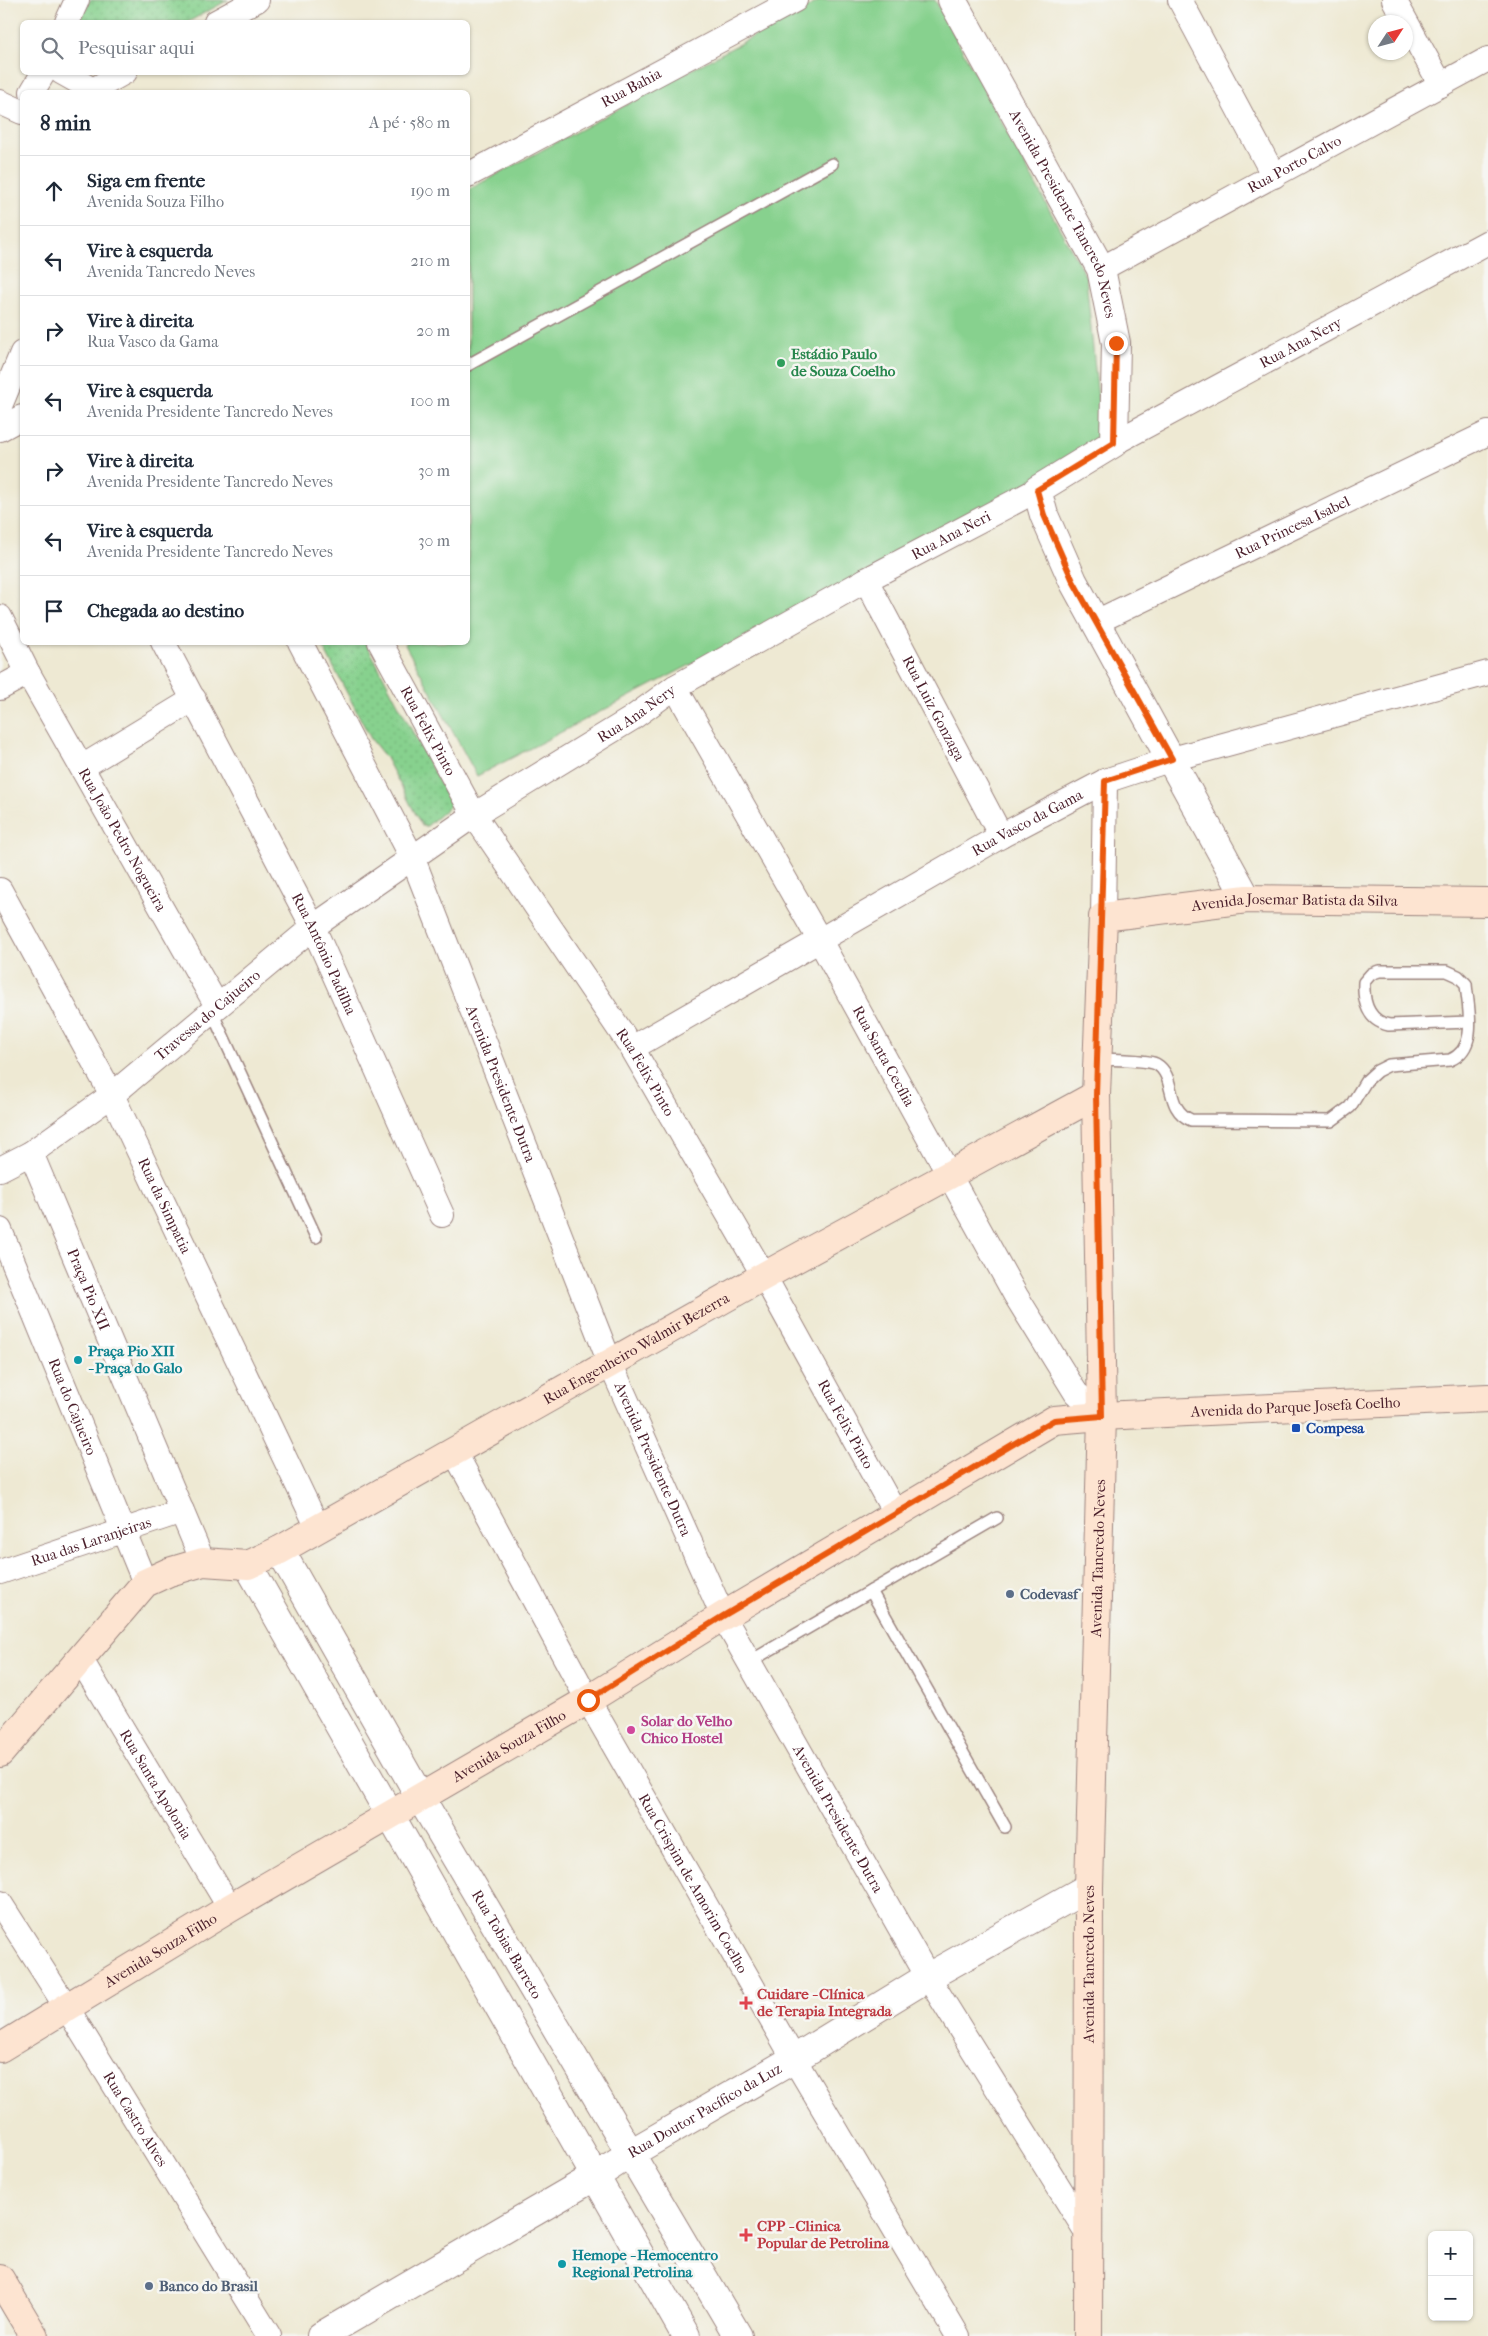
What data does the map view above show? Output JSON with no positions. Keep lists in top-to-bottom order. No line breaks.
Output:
{"streets":{"main road":["Avenida Josemar Batista da Silva","Rua Engenheiro Walmir Bezerra","Avenida do Parque Josefa Coelho","Avenida Tancredo Neves","Avenida Souza Filho"],"street":["Rua Bahia","Rua Porto Calvo","Avenida Presidente Tancredo Neves","Rua Ana Nery","Rua Princesa Isabel","Rua Ana Neri","Rua Luiz Gonzaga","Rua Felix Pinto","Rua Vasco da Gama","Rua João Pedro Nogueira","Rua Antônio Padilha","Travessa do Cajueiro","Rua Santa Cecília","Avenida Presidente Dutra","Rua da Simpatia","Praça Pio XII","Rua do Cajueiro","Rua das Laranjeiras","Rua Santa Apolonia","Rua Crispim de Amorim Coelho","Rua Tobias Barreto","Rua Doutor Pacífico da Luz","Rua Castro Alves"]},"crossings":[["Rua Porto Calvo","Avenida Presidente Tancredo Neves"],["Avenida Presidente Tancredo Neves","Rua Ana Nery"],["Rua Ana Nery","Rua Ana Neri"],["Rua Ana Nery","Rua Luiz Gonzaga"],["Rua Ana Nery","Rua Felix Pinto"],["Rua Ana Nery","Travessa do Cajueiro"],["Rua Ana Nery","Rua Santa Cecília"],["Rua Ana Nery","Avenida Presidente Dutra"],["Rua Ana Neri","Rua Luiz Gonzaga"],["Rua Luiz Gonzaga","Rua Vasco da Gama"],["Rua Felix Pinto","Rua Vasco da Gama"],["Rua Felix Pinto","Rua Engenheiro Walmir Bezerra"],["Rua Felix Pinto","Avenida Souza Filho"],["Rua Vasco da Gama","Rua Santa Cecília"],["Rua Vasco da Gama","Avenida Tancredo Neves"],["Rua João Pedro Nogueira","Travessa do Cajueiro"],["Avenida Josemar Batista da Silva","Avenida Tancredo Neves"],["Rua Antônio Padilha","Travessa do Cajueiro"],["Travessa do Cajueiro","Avenida Presidente Dutra"],["Travessa do Cajueiro","Rua da Simpatia"],["Travessa do Cajueiro","Praça Pio XII"],["Rua Santa Cecília","Rua Engenheiro Walmir Bezerra"],["Rua Santa Cecília","Avenida do Parque Josefa Coelho"],["Rua Santa Cecília","Avenida Tancredo Neves"],["Rua Santa Cecília","Avenida Souza Filho"],["Avenida Presidente Dutra","Rua Engenheiro Walmir Bezerra"],["Avenida Presidente Dutra","Avenida Tancredo Neves"],["Avenida Presidente Dutra","Avenida Souza Filho"],["Avenida Presidente Dutra","Rua Doutor Pacífico da Luz"],["Rua da Simpatia","Rua Engenheiro Walmir Bezerra"],["Praça Pio XII","Rua Engenheiro Walmir Bezerra"],["Praça Pio XII","Rua das Laranjeiras"],["Rua Engenheiro Walmir Bezerra","Rua do Cajueiro"],["Rua Engenheiro Walmir Bezerra","Avenida Tancredo Neves"],["Rua Engenheiro Walmir Bezerra","Rua Crispim de Amorim Coelho"],["Rua Engenheiro Walmir Bezerra","Rua Tobias Barreto"],["Rua do Cajueiro","Rua das Laranjeiras"],["Avenida do Parque Josefa Coelho","Avenida Tancredo Neves"],["Avenida do Parque Josefa Coelho","Avenida Souza Filho"],["Avenida Tancredo Neves","Avenida Souza Filho"],["Avenida Tancredo Neves","Rua Doutor Pacífico da Luz"],["Avenida Souza Filho","Rua Santa Apolonia"],["Avenida Souza Filho","Rua Crispim de Amorim Coelho"],["Avenida Souza Filho","Rua Tobias Barreto"],["Avenida Souza Filho","Rua Castro Alves"],["Rua Crispim de Amorim Coelho","Rua Doutor Pacífico da Luz"],["Rua Tobias Barreto","Rua Doutor Pacífico da Luz"]],"places":{"other":["Estádio Paulo de Souza Coelho","Praça Pio XII - Praça do Galo","Codevasf","Solar do Velho Chico Hostel","Hemope - Hemocentro Regional Petrolina","Banco do Brasil"],"transit":["Compesa"],"health":["Cuidare - Clínica de Terapia Integrada","CPP - Clinica Popular de Petrolina"]},"north":"top right","page":{"search":"Pesquisar aqui","heading":["8 min","A pé · 580 m"],"list":[["Siga em frente","Avenida Souza Filho","190 m"],["Vire à esquerda","Avenida Tancredo Neves","210 m"],["Vire à direita","Rua Vasco da Gama","20 m"],["Vire à esquerda","Avenida Presidente Tancredo Neves","100 m"],["Vire à direita","Avenida Presidente Tancredo Neves","30 m"],["Vire à esquerda","Avenida Presidente Tancredo Neves","30 m"],"Chegada ao destino"],"map_buttons":["+","−"]}}
